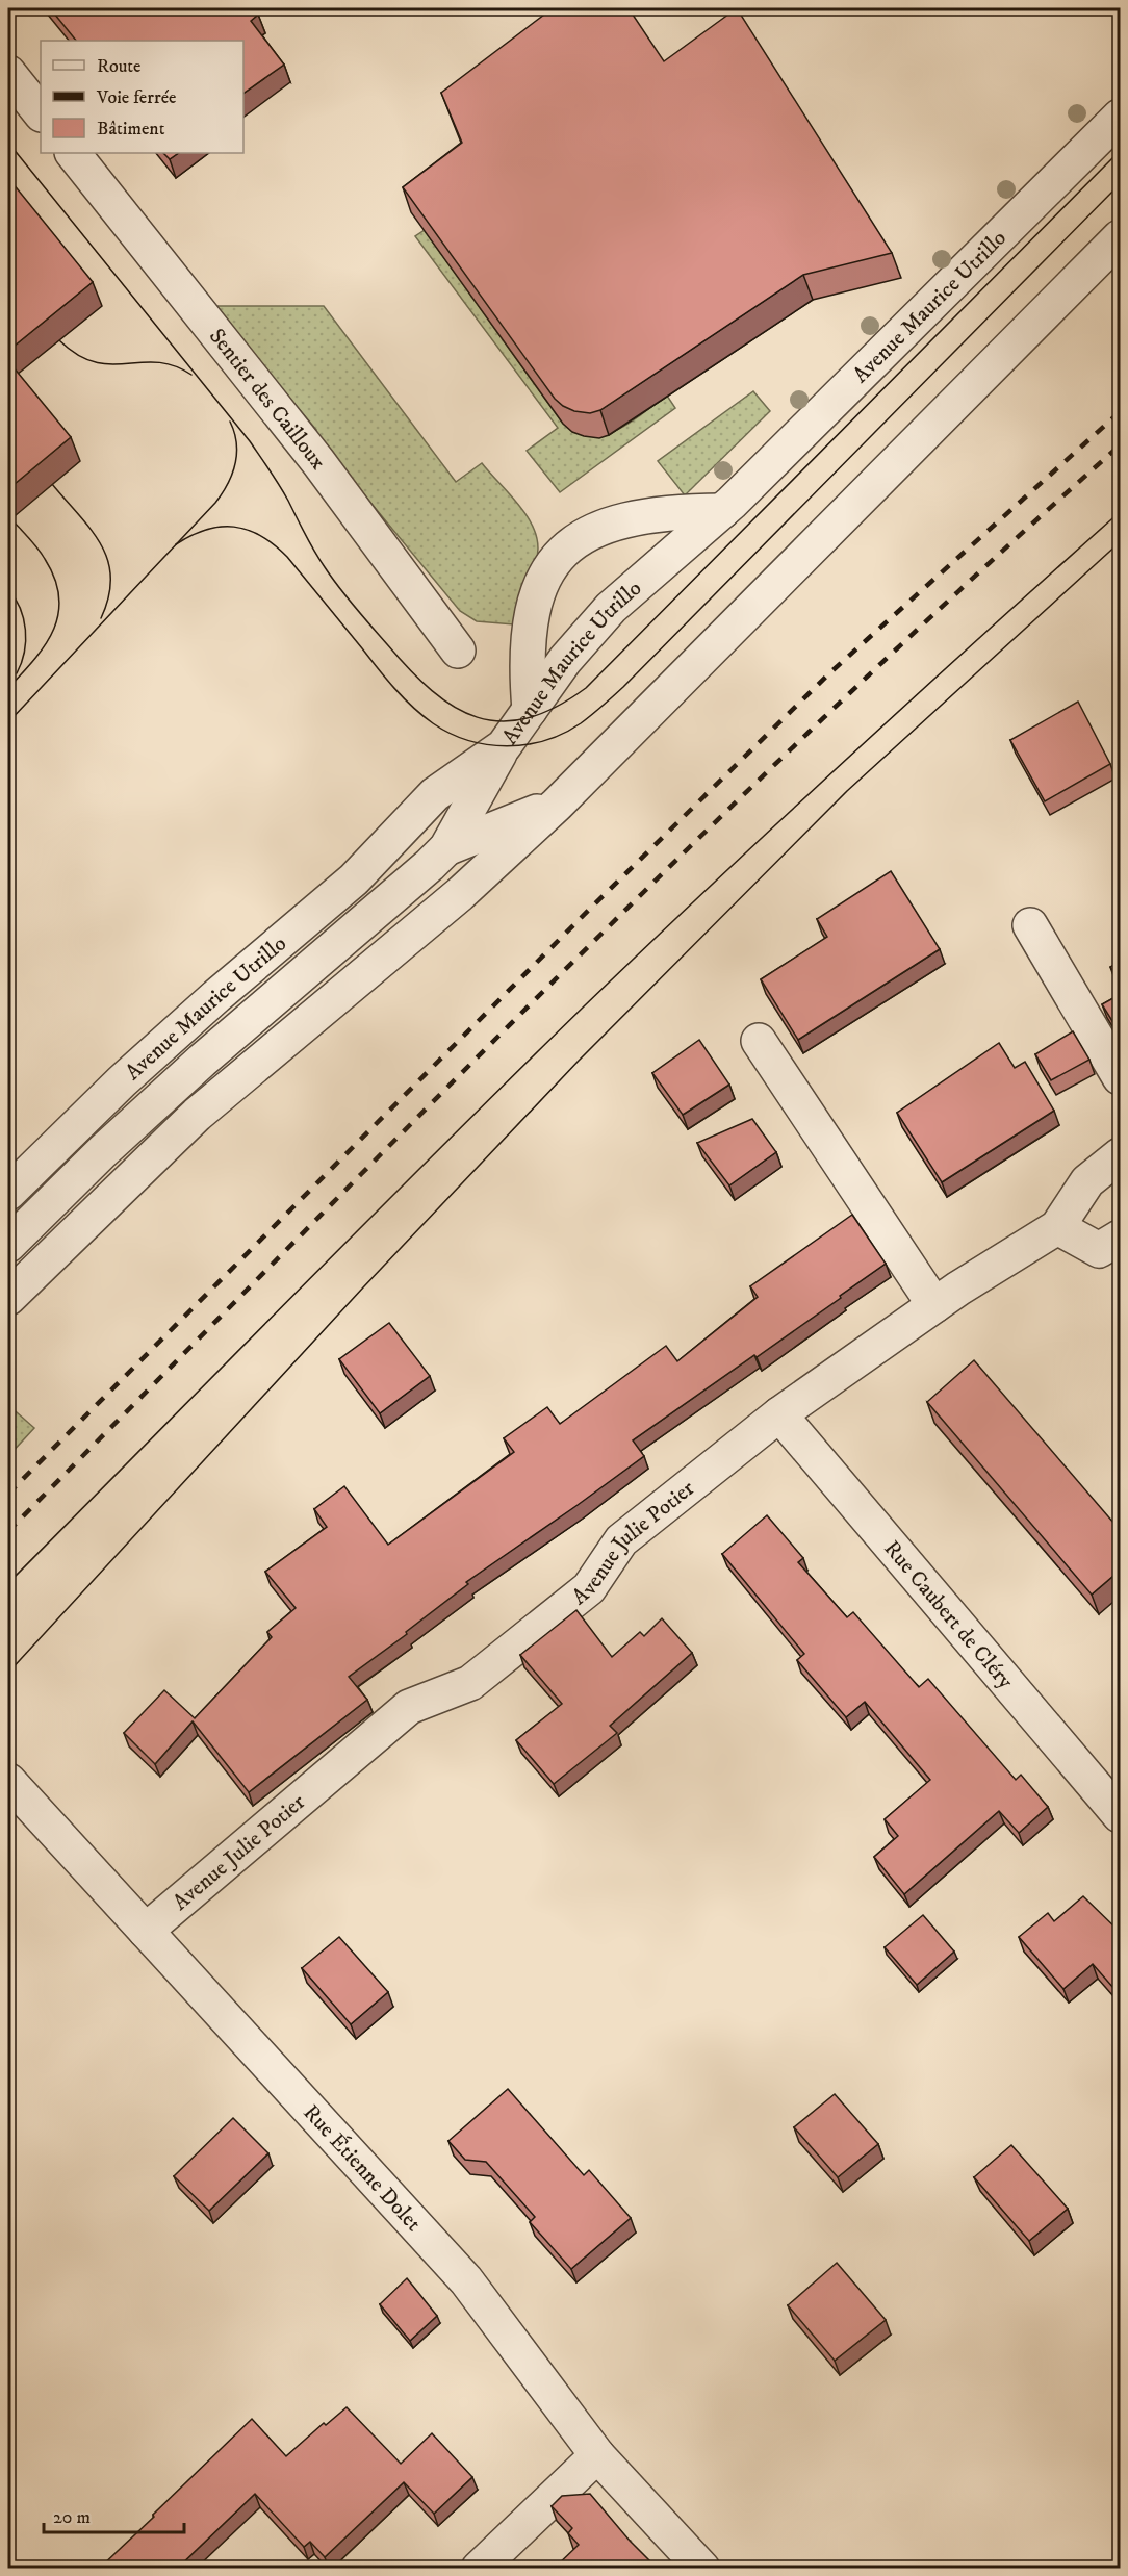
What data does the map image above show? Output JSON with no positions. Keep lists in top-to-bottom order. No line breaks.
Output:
{"streets":{"street":["Avenue Maurice Utrillo","Sentier des Cailloux","Avenue Julie Potier","Rue Caubert de Cléry","Rue Étienne Dolet"]},"crossings":[["Avenue Julie Potier","Rue Caubert de Cléry"],["Avenue Julie Potier","Rue Étienne Dolet"]],"legend":["Route","Voie ferrée","Bâtiment"],"scale_bar":"20 m"}
